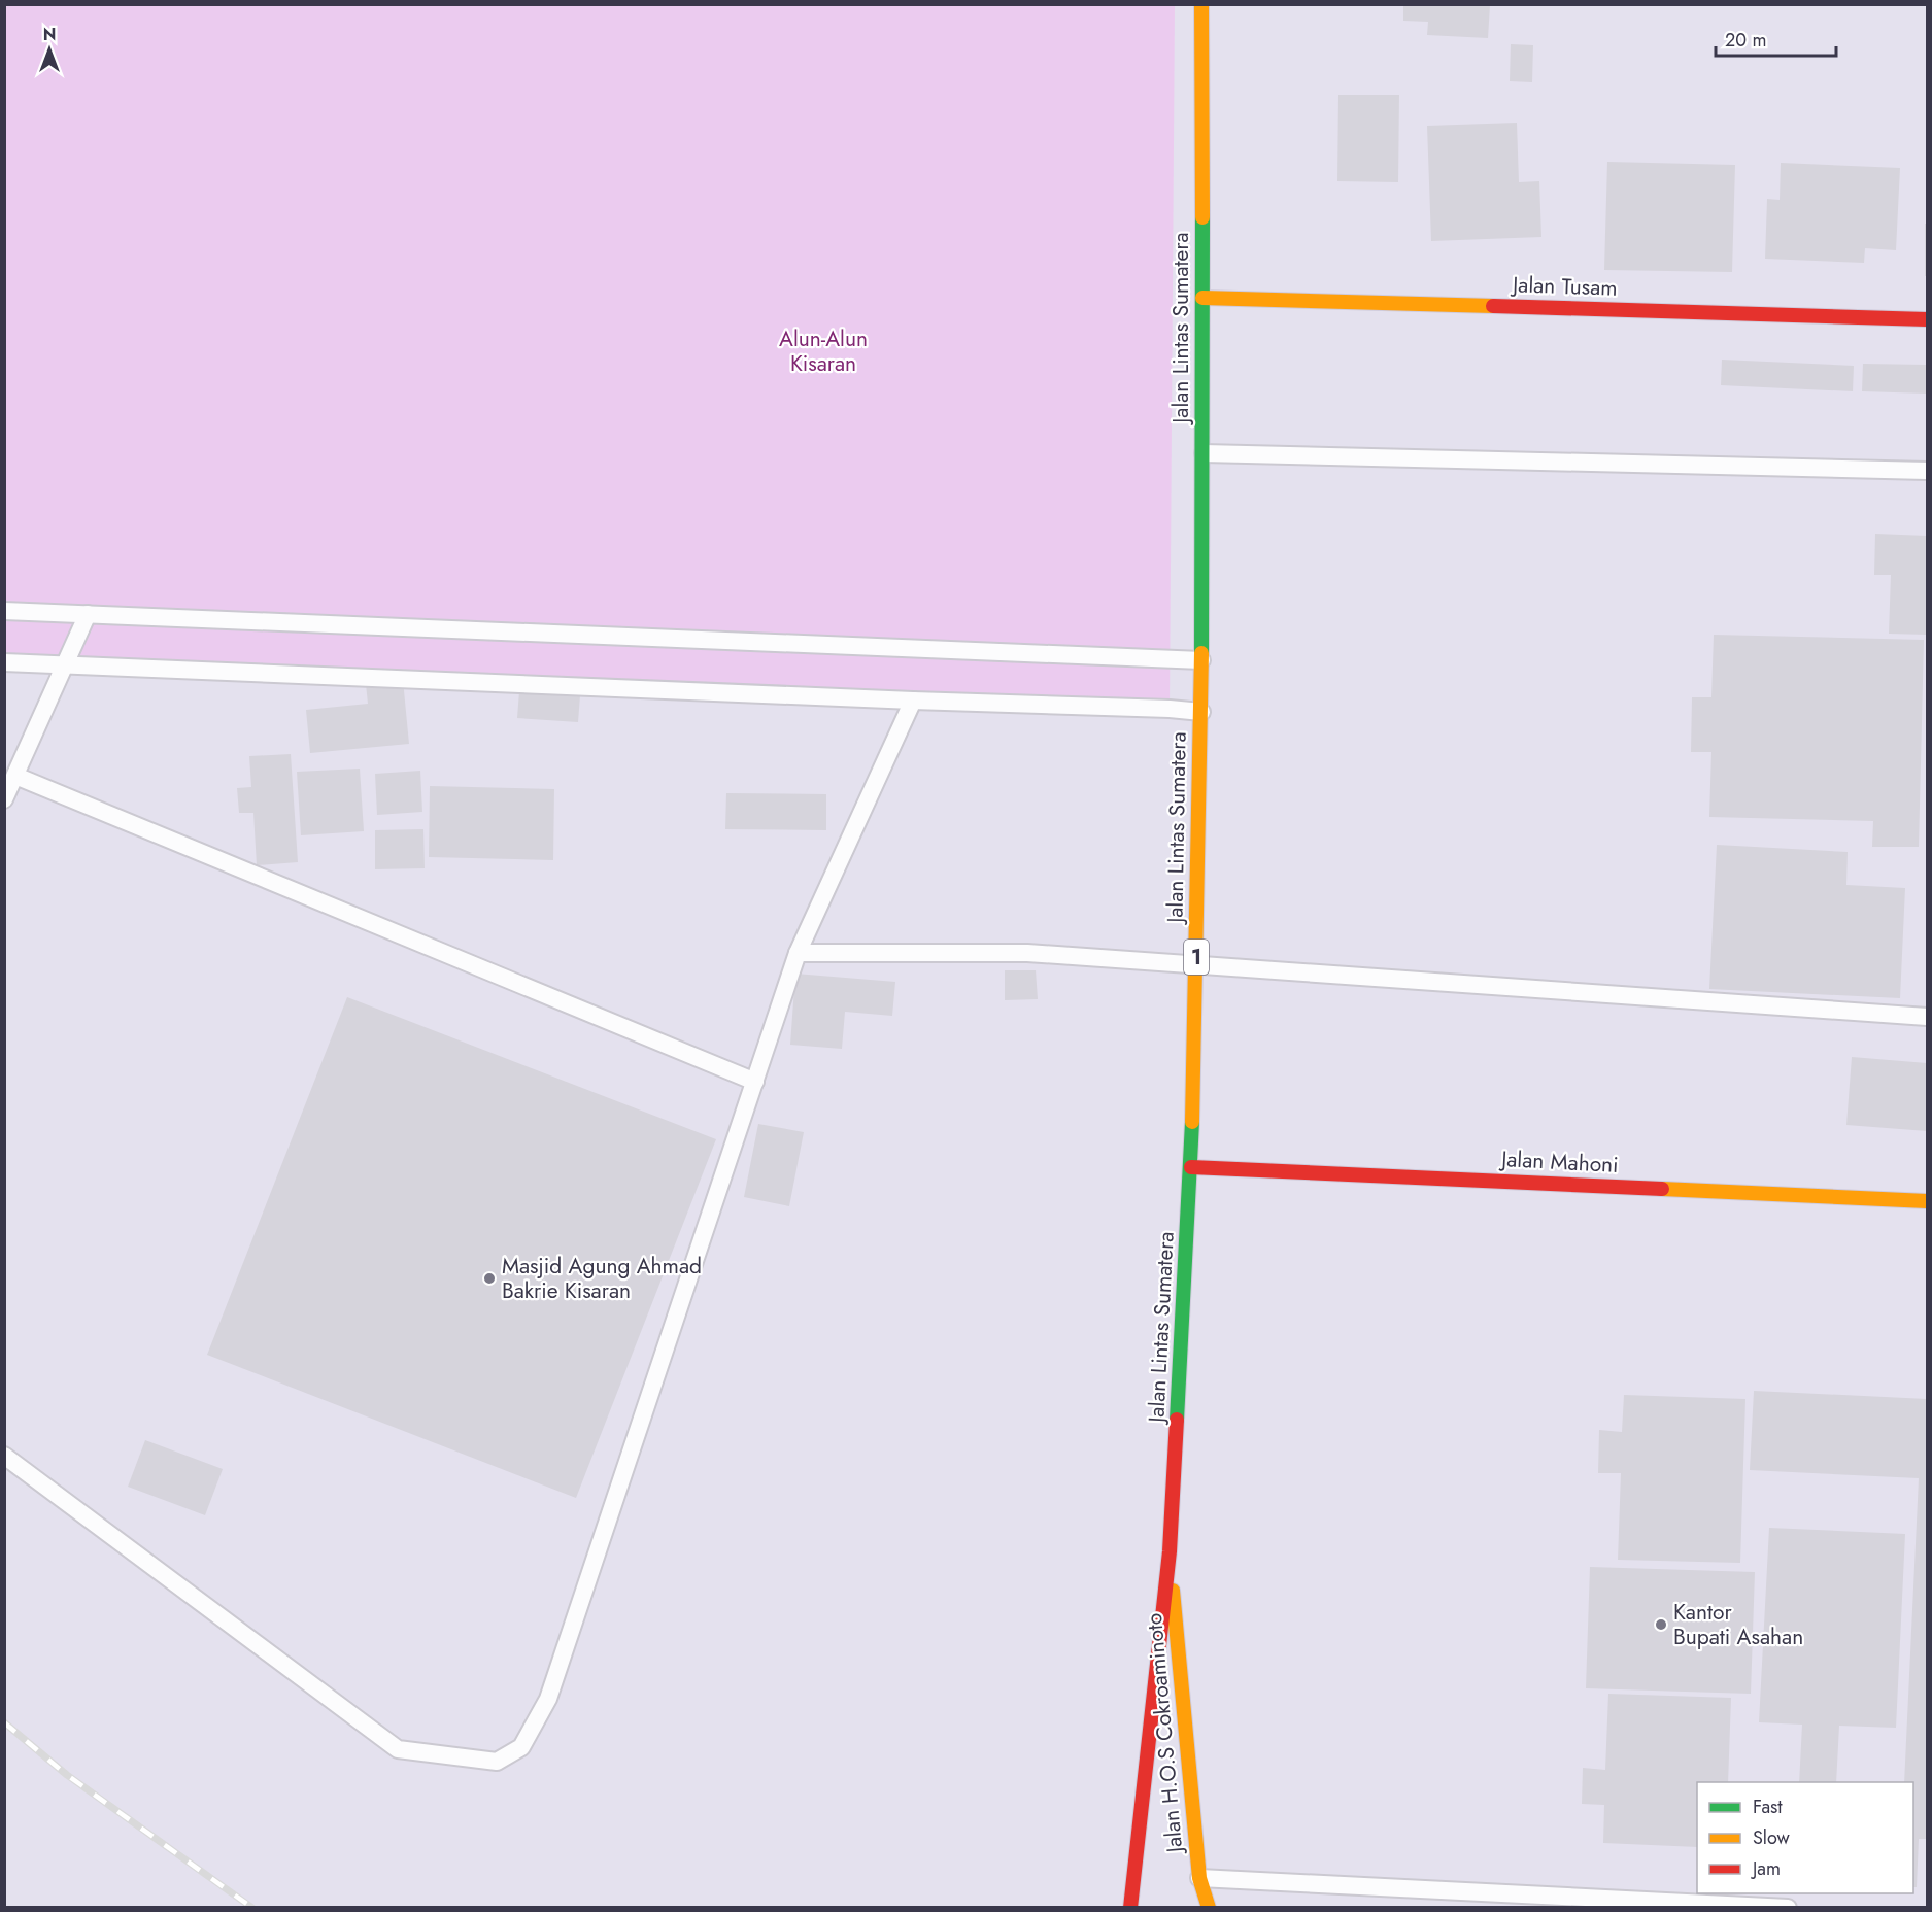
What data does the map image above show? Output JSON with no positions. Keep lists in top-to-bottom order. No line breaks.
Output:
{"streets":{"main road":["Jalan Tusam","Jalan Lintas Sumatera","1","Jalan Mahoni","Jalan H.O.S Cokroaminoto"]},"crossings":[["Jalan Tusam","Jalan Lintas Sumatera"],["Jalan Lintas Sumatera","Jalan Mahoni"],["Jalan Lintas Sumatera","Jalan H.O.S Cokroaminoto"]],"parks":["Alun-Alun Kisaran"],"places":["Masjid Agung Ahmad Bakrie Kisaran","Kantor Bupati Asahan"],"legend":["Fast","Slow","Jam"],"scale_bar":"20 m","north":"top"}
